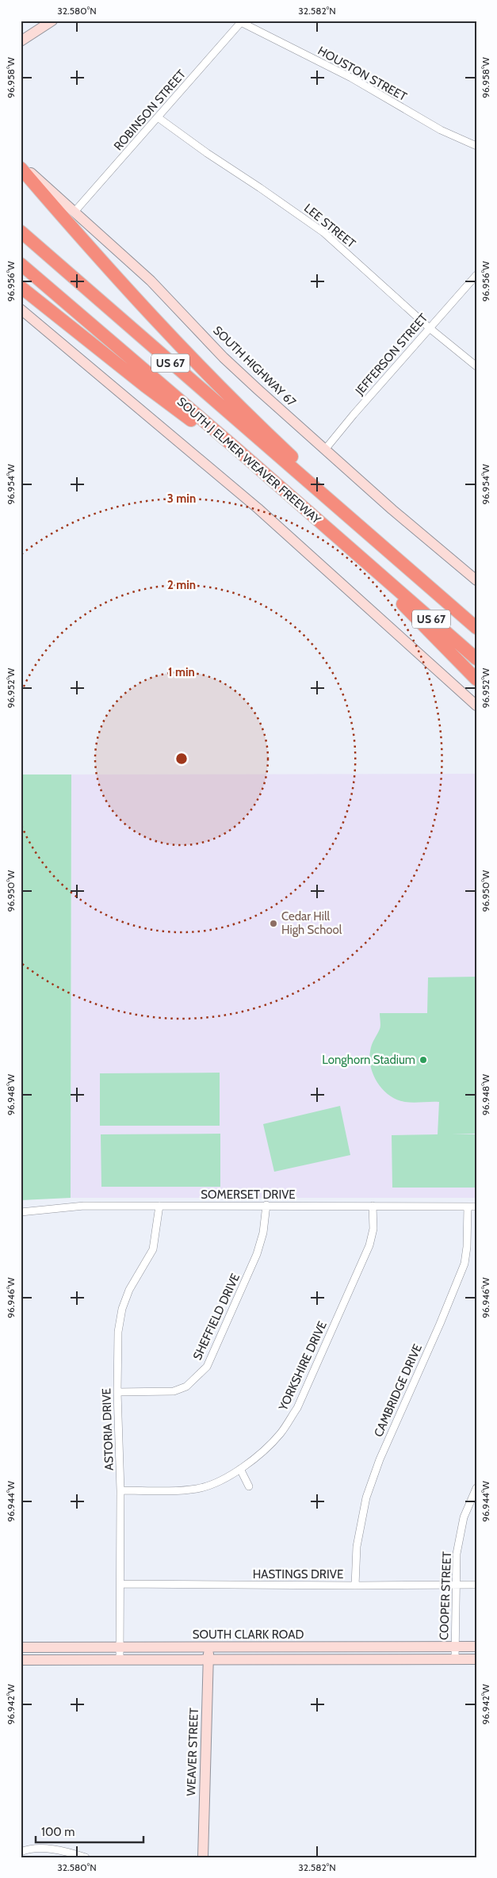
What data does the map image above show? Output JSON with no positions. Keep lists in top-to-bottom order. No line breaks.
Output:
{"streets":{"highway":["US 67","SOUTH J ELMER WEAVER FREEWAY"],"main road":["SOUTH HIGHWAY 67","SOUTH CLARK ROAD","WEAVER STREET"],"street":["HOUSTON STREET","ROBINSON STREET","LEE STREET","JEFFERSON STREET","SOMERSET DRIVE","SHEFFIELD DRIVE","YORKSHIRE DRIVE","CAMBRIDGE DRIVE","ASTORIA DRIVE","HASTINGS DRIVE","COOPER STREET"]},"crossings":[["HOUSTON STREET","ROBINSON STREET"],["ROBINSON STREET","LEE STREET"],["ROBINSON STREET","SOUTH HIGHWAY 67"],["LEE STREET","JEFFERSON STREET"],["JEFFERSON STREET","SOUTH HIGHWAY 67"],["SOMERSET DRIVE","SHEFFIELD DRIVE"],["SOMERSET DRIVE","YORKSHIRE DRIVE"],["SOMERSET DRIVE","CAMBRIDGE DRIVE"],["SOMERSET DRIVE","ASTORIA DRIVE"],["SHEFFIELD DRIVE","ASTORIA DRIVE"],["YORKSHIRE DRIVE","ASTORIA DRIVE"],["CAMBRIDGE DRIVE","HASTINGS DRIVE"],["ASTORIA DRIVE","HASTINGS DRIVE"],["ASTORIA DRIVE","SOUTH CLARK ROAD"],["HASTINGS DRIVE","COOPER STREET"],["COOPER STREET","SOUTH CLARK ROAD"],["SOUTH CLARK ROAD","WEAVER STREET"]],"places":["Cedar Hill High School","Longhorn Stadium"],"scale_bar":"100 m","coordinates":["32.580°N","32.582°N","96.958°W","96.956°W","96.954°W","96.952°W","96.950°W","96.948°W","96.946°W","96.944°W","96.942°W"],"rings":["3 min","2 min","1 min"]}
